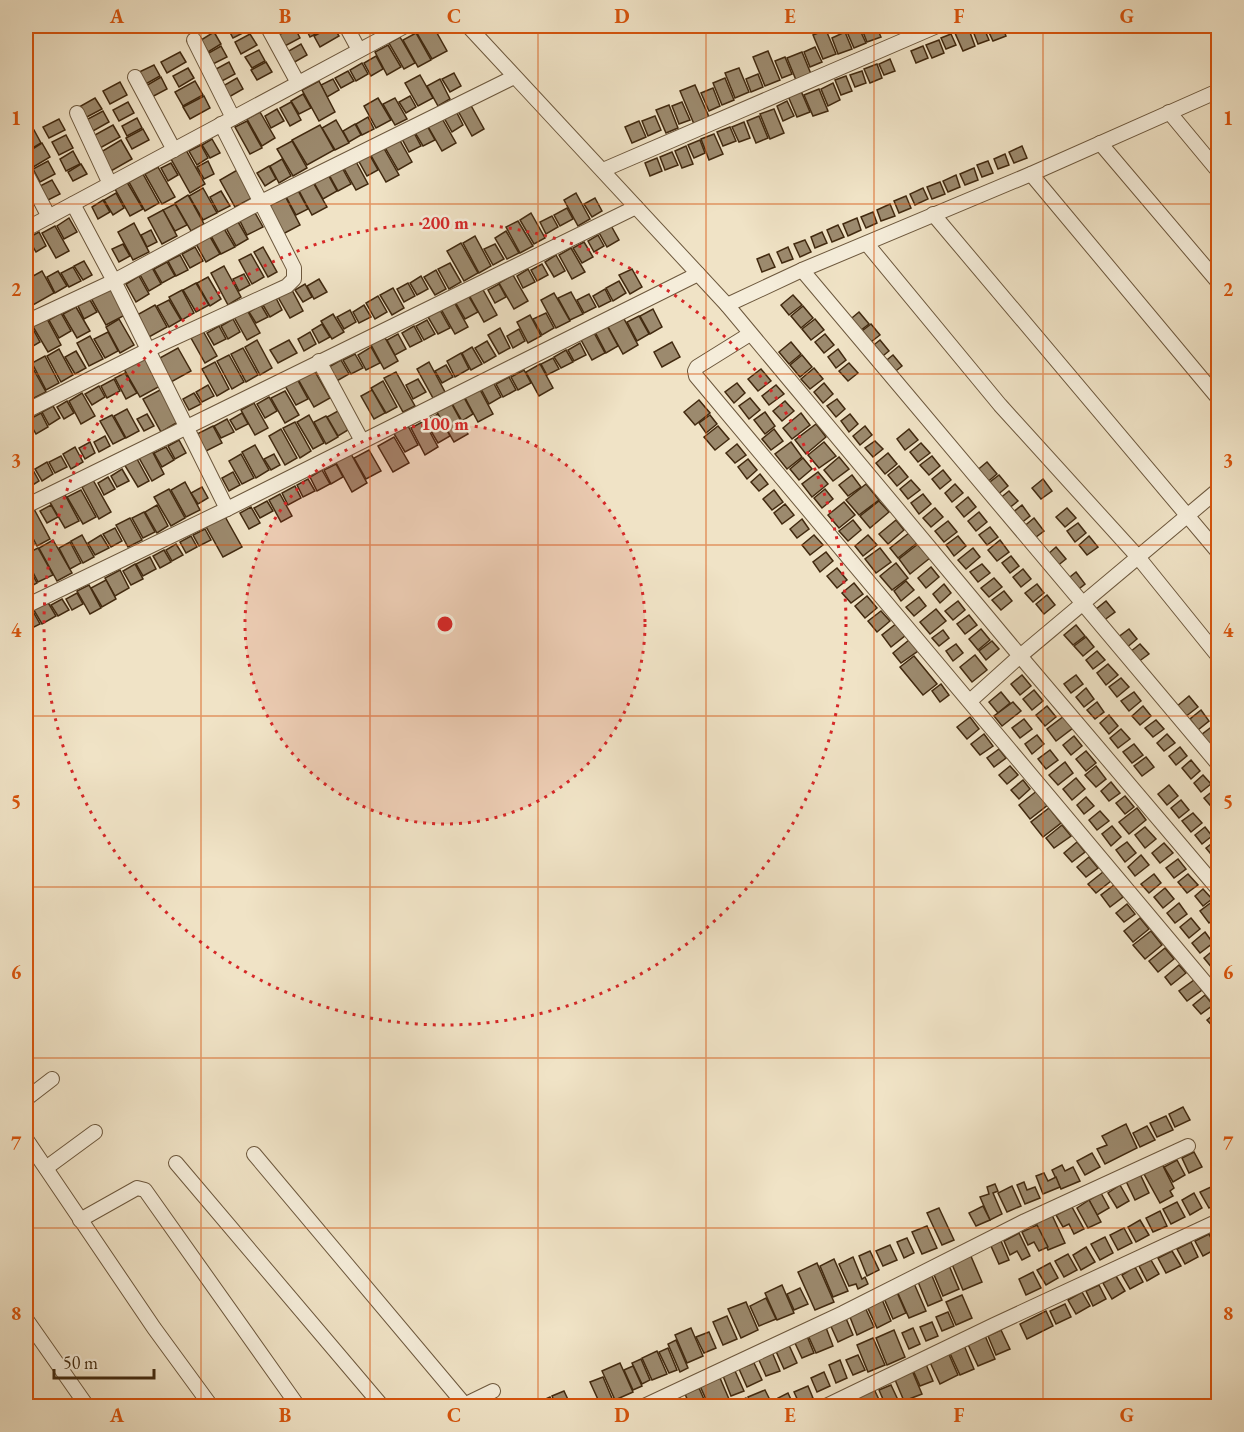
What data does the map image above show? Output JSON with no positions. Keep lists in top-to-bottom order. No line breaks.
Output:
{"scale_bar":"50 m","grid":{"columns":["A","B","C","D","E","F","G"],"rows":["1","2","3","4","5","6","7","8"]},"rings":["200 m","100 m"]}
